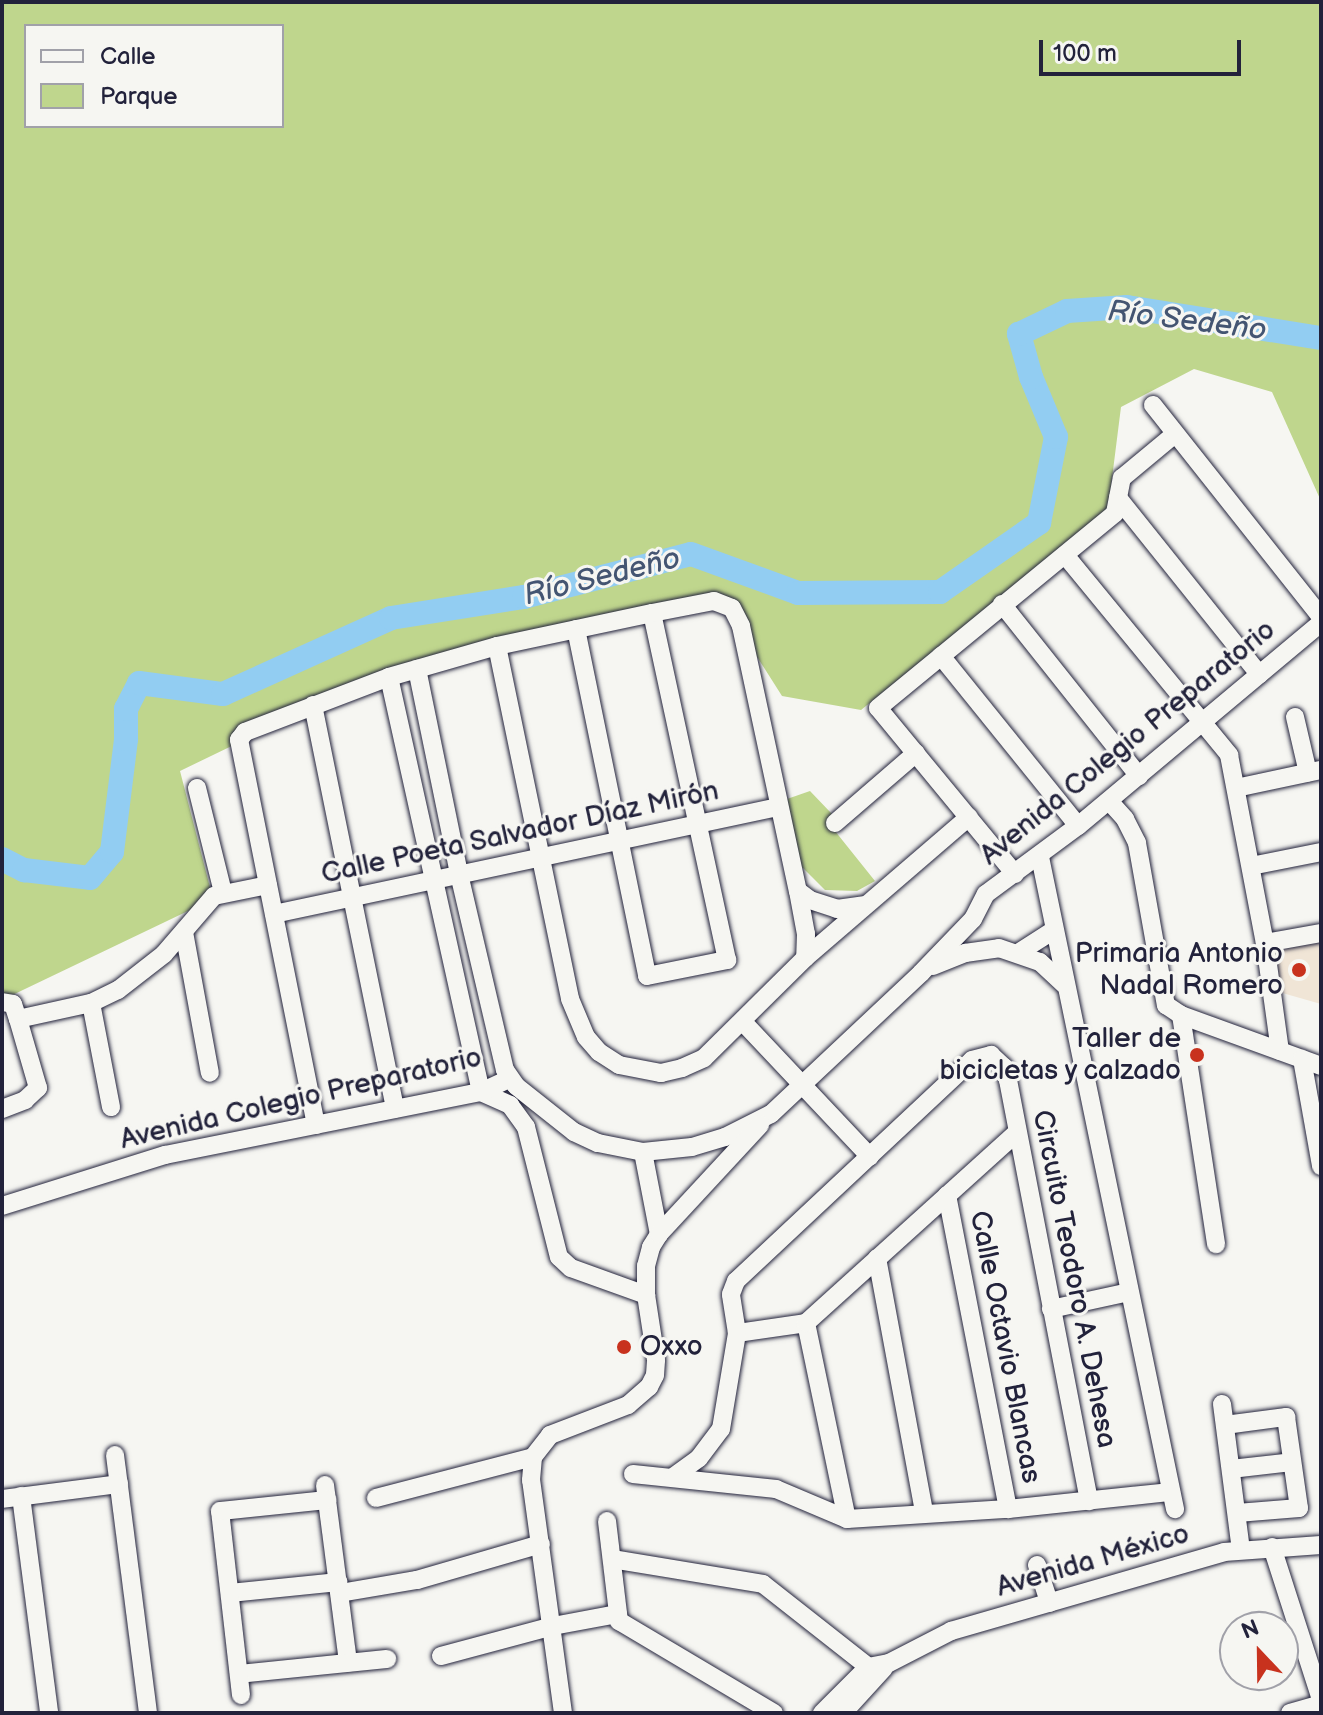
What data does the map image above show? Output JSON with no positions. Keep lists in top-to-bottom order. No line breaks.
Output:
{"streets":{"street":["Avenida Colegio Preparatorio","Calle Poeta Salvador Díaz Mirón","Circuito Teodoro A. Dehesa","Calle Octavio Blancas","Avenida México"]},"crossings":[["Avenida Colegio Preparatorio","Circuito Teodoro A. Dehesa"],["Circuito Teodoro A. Dehesa","Calle Octavio Blancas"]],"water":["Río Sedeño"],"places":["Primaria Antonio Nadal Romero","Taller de bicicletas y calzado","Oxxo"],"legend":["Calle","Parque"],"scale_bar":"100 m","north":"top"}
